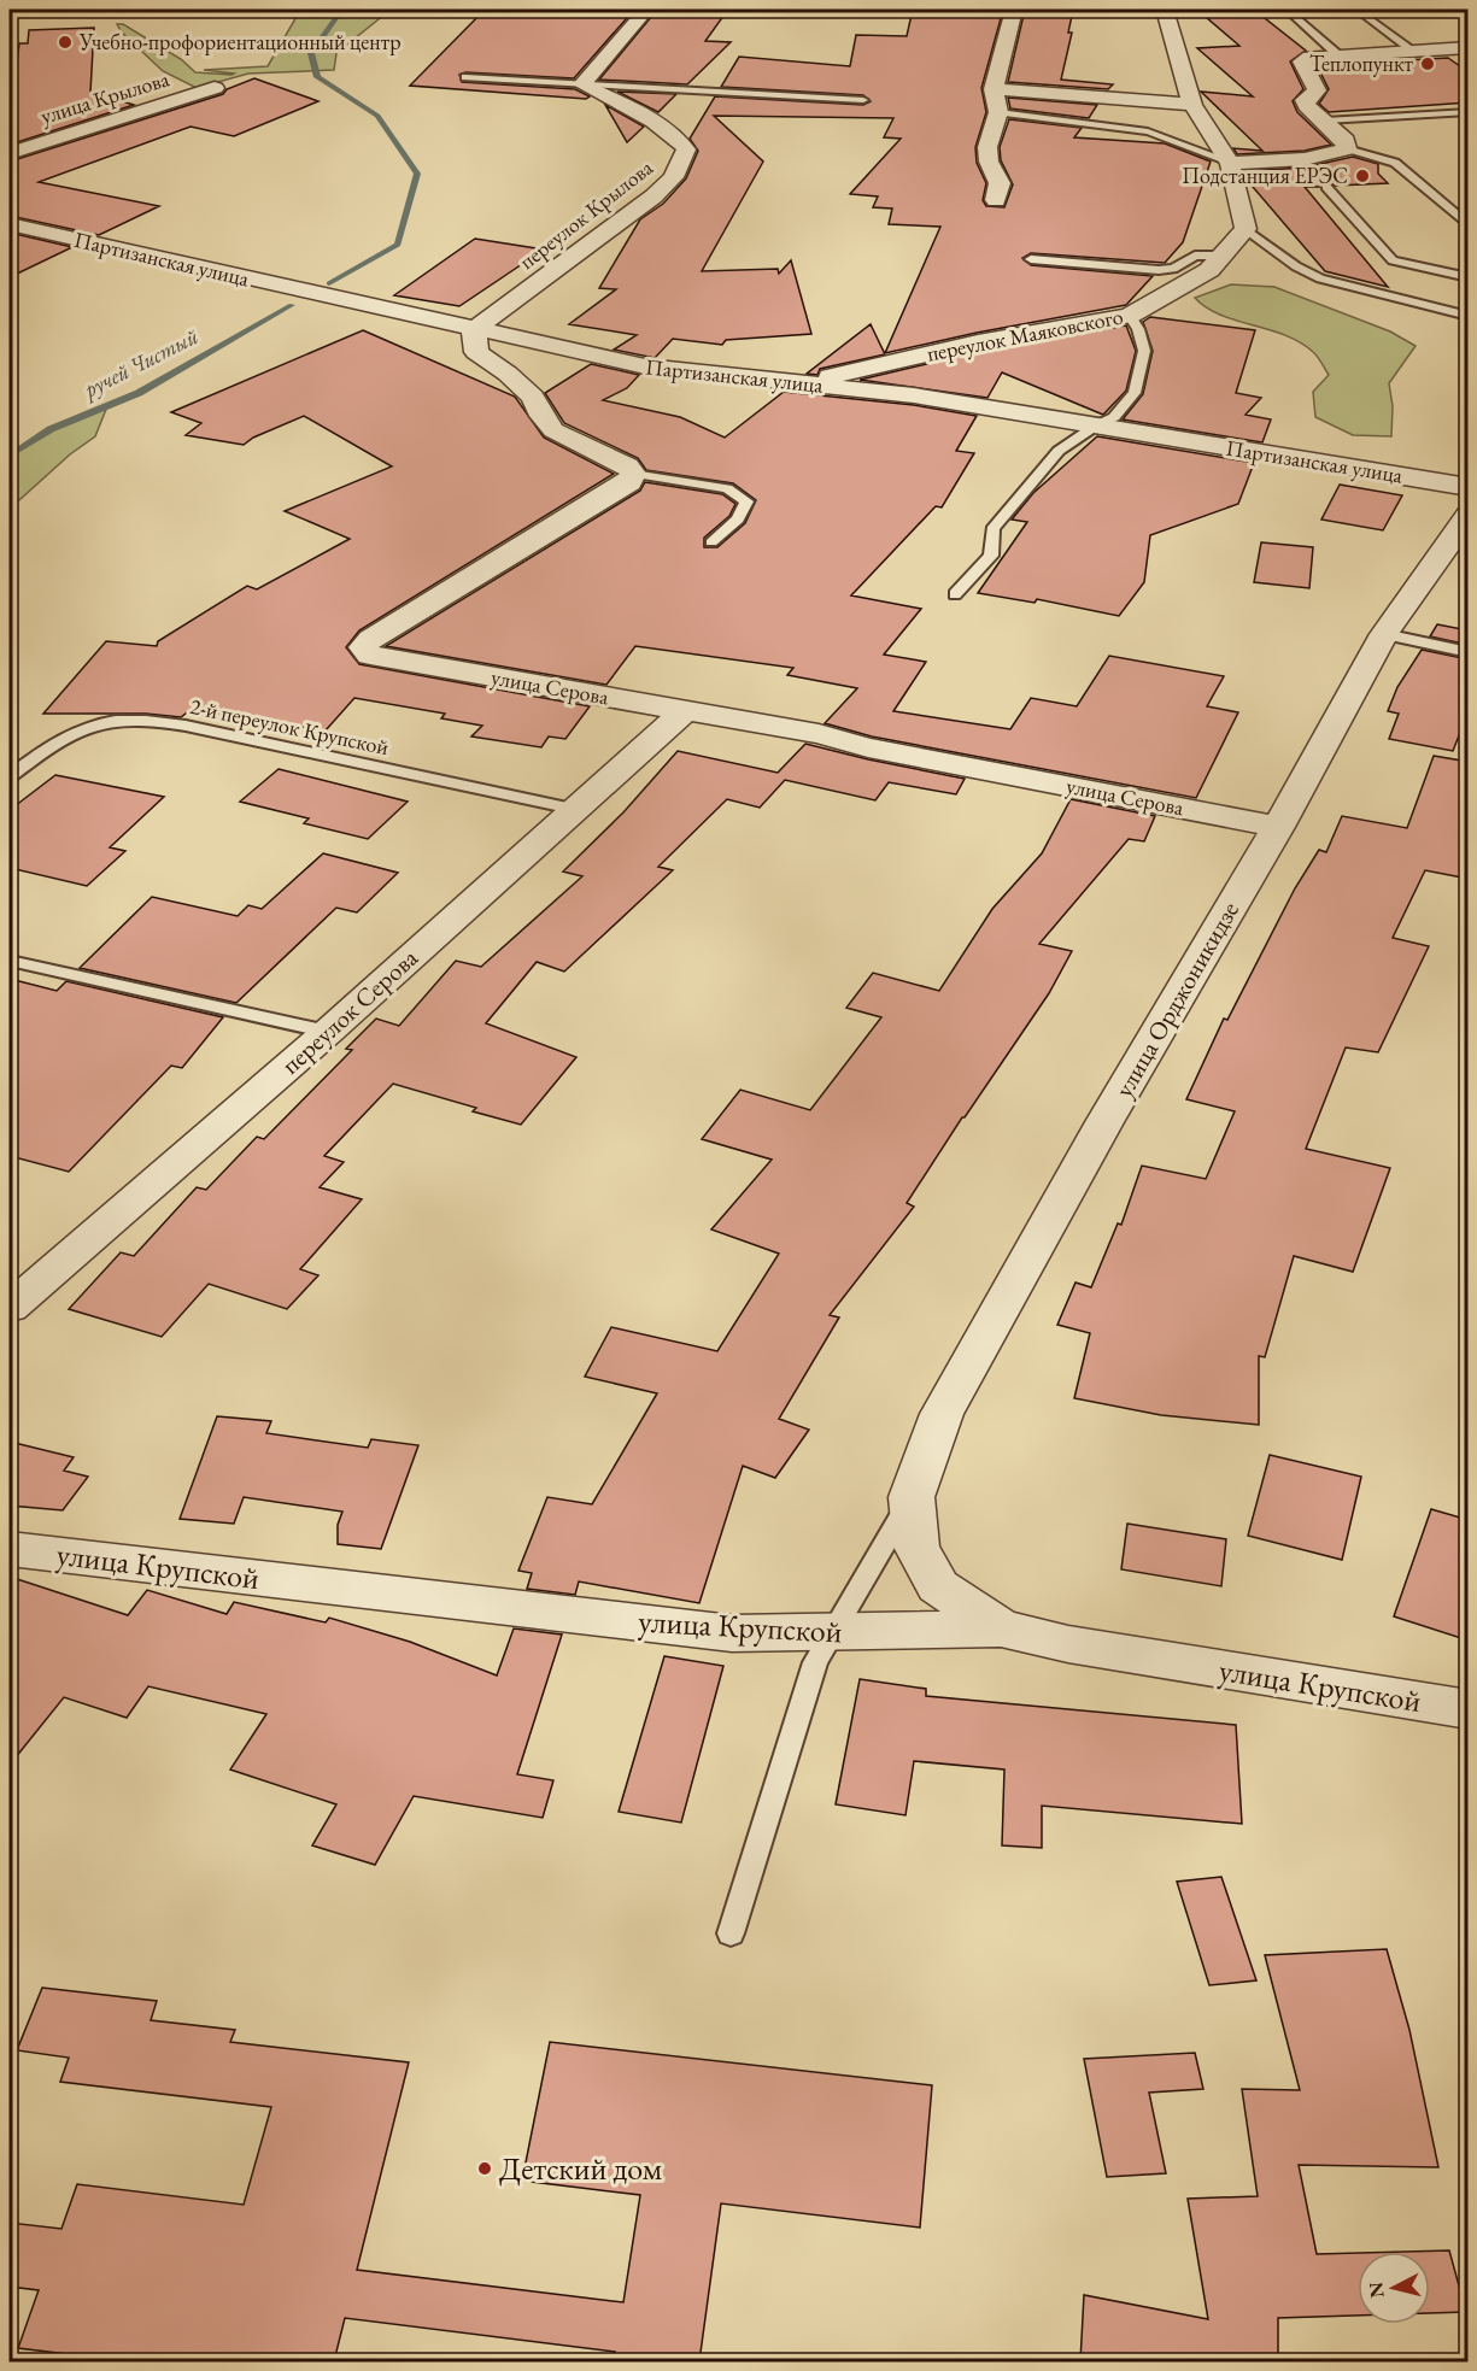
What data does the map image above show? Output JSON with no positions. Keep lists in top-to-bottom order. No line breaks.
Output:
{"streets":{"street":["улица Крылова","переулок Крылова","Партизанская улица","переулок Маяковского","улица Серова","улица Орджоникидзе","переулок Серова","улица Крупской"],"lane":["2-й переулок Крупской"]},"crossings":[["переулок Крылова","Партизанская улица"],["Партизанская улица","переулок Маяковского"],["улица Серова","улица Орджоникидзе"],["улица Серова","переулок Серова"],["2-й переулок Крупской","переулок Серова"],["улица Орджоникидзе","улица Крупской"]],"water":["ручей Чистый"],"places":["Учебно-профориентационный центр","Теплопункт","Подстанция ЕРЭС","Детский дом"],"north":"left"}
